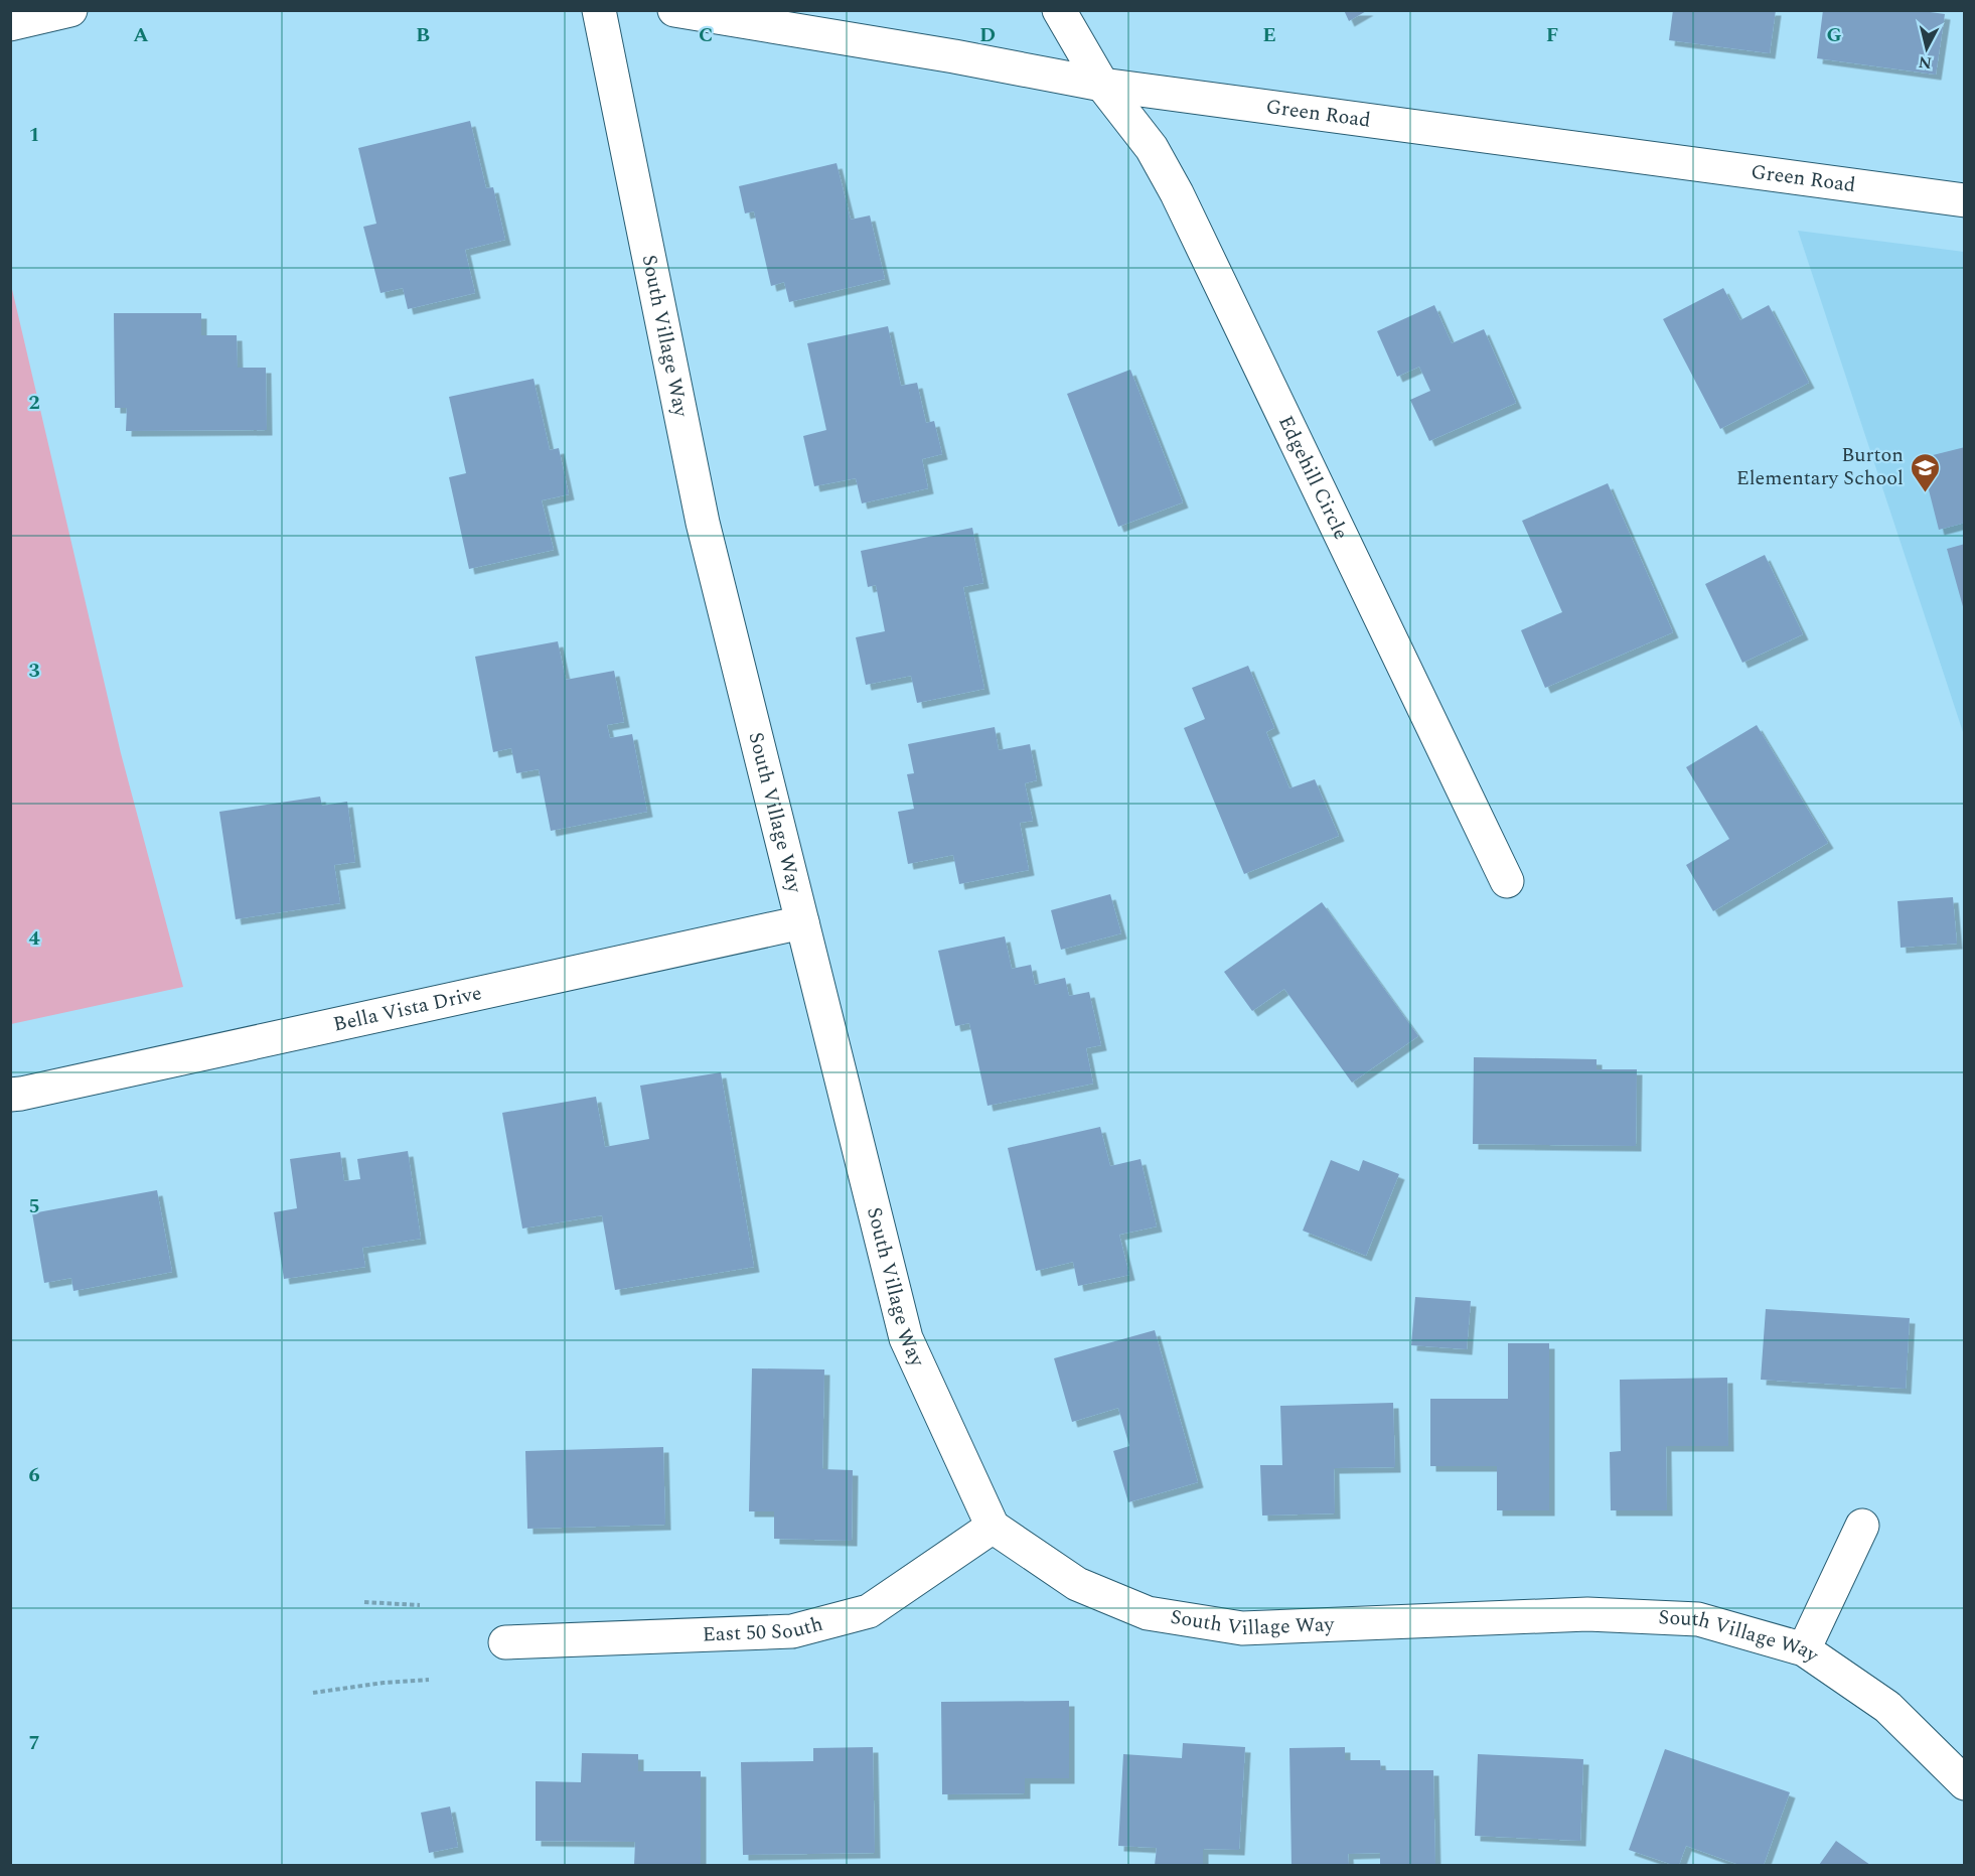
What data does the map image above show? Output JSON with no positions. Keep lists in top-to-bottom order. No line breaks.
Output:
{"streets":{"street":["Green Road","South Village Way","Edgehill Circle","Bella Vista Drive","East 50 South"]},"crossings":[["Green Road","Edgehill Circle"],["South Village Way","Bella Vista Drive"],["South Village Way","East 50 South"]],"places":{"school or university":["Burton Elementary School"]},"north":"bottom","grid":{"columns":["A","B","C","D","E","F","G"],"rows":["1","2","3","4","5","6","7"]}}
